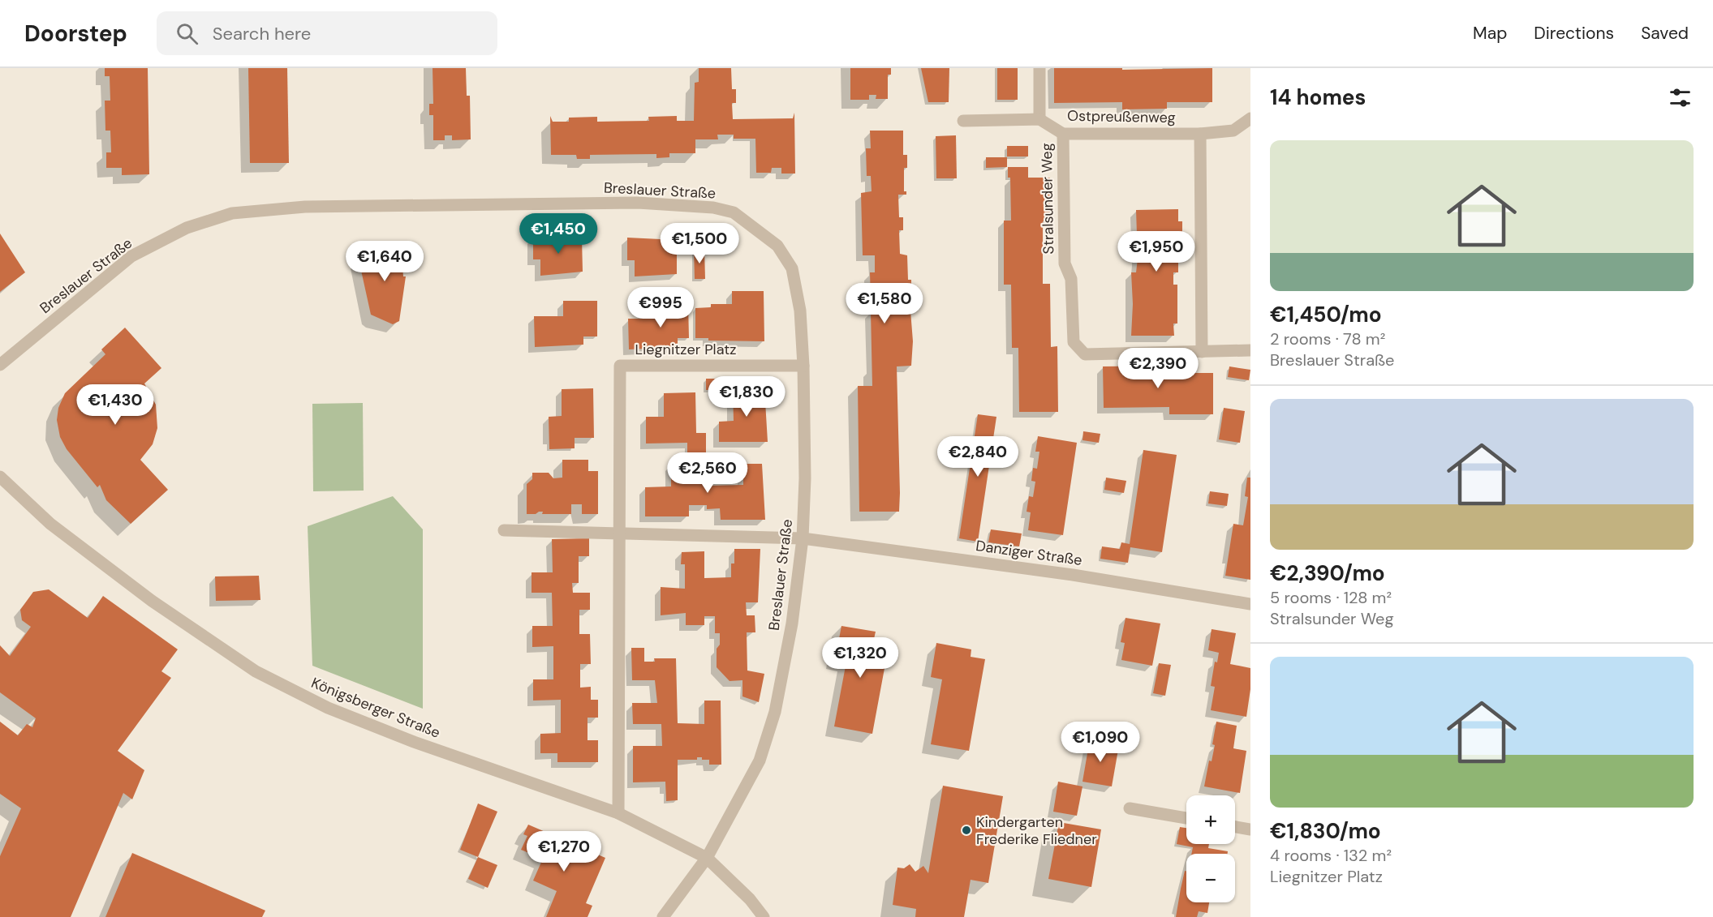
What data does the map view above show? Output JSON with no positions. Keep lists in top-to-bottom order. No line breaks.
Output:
{"streets":{"street":["Ostpreußenweg","Breslauer Straße","Stralsunder Weg","Liegnitzer Platz","Danziger Straße","Königsberger Straße"]},"crossings":[["Ostpreußenweg","Stralsunder Weg"],["Breslauer Straße","Liegnitzer Platz"],["Breslauer Straße","Danziger Straße"],["Breslauer Straße","Königsberger Straße"],["Liegnitzer Platz","Königsberger Straße"]],"places":["Kindergarten Frederike Fliedner"],"page":{"header":"Doorstep","search":"Search here","nav":["Map","Directions","Saved"],"heading":"14 homes","list":[{"name":"€1,450/mo","note":"2 rooms · 78 m² · Breslauer Straße"},{"name":"€2,390/mo","note":"5 rooms · 128 m² · Stralsunder Weg"},{"name":"€1,830/mo","note":"4 rooms · 132 m² · Liegnitzer Platz"}],"price":["€1,450","€1,500","€1,950","€1,640","€1,580","€995","€2,390","€1,830","€1,430","€2,840","€2,560","€1,320","€1,090","€1,270"],"map_buttons":["+","−"]}}
